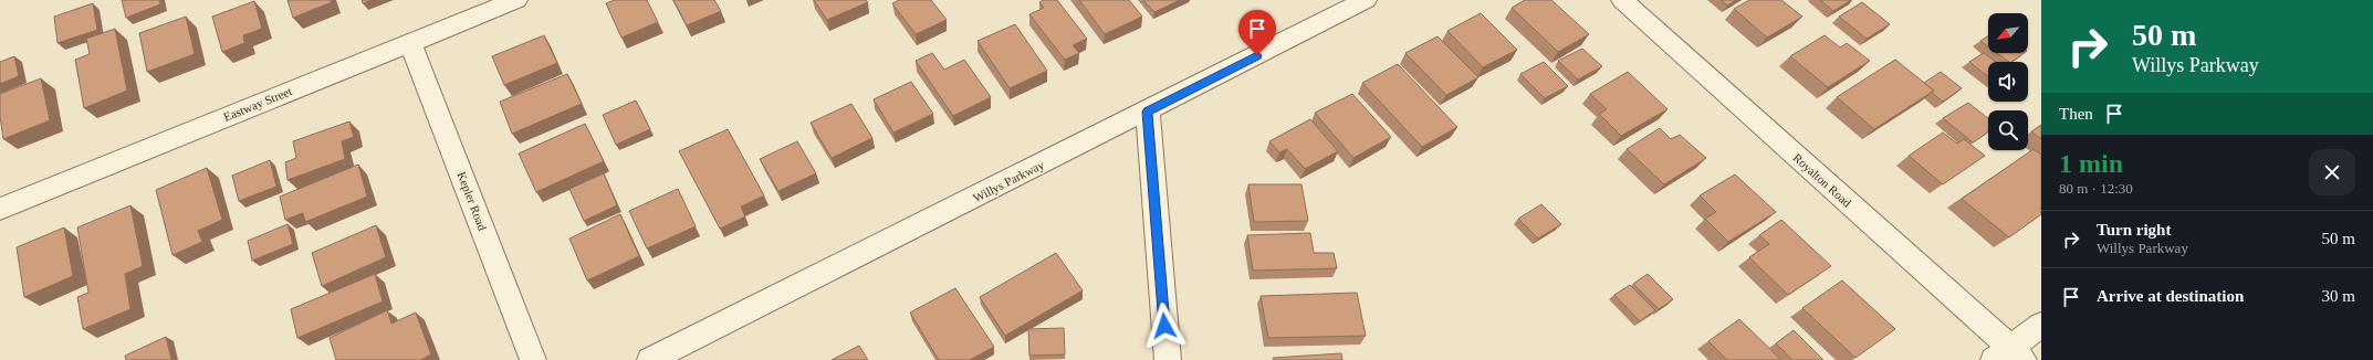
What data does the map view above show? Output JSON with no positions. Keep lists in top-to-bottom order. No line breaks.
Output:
{"streets":{"street":["Eastway Street","Royalton Road","Willys Parkway","Kepler Road"]},"crossings":[["Eastway Street","Kepler Road"]],"north":"bottom left","page":{"turn":["50 m","Willys Parkway"],"then":"Then","heading":["1 min","80 m · 12:30"],"list":[{"name":"Turn right","note":"Willys Parkway","value":"50 m"},{"name":"Arrive at destination","value":"30 m"}]}}
